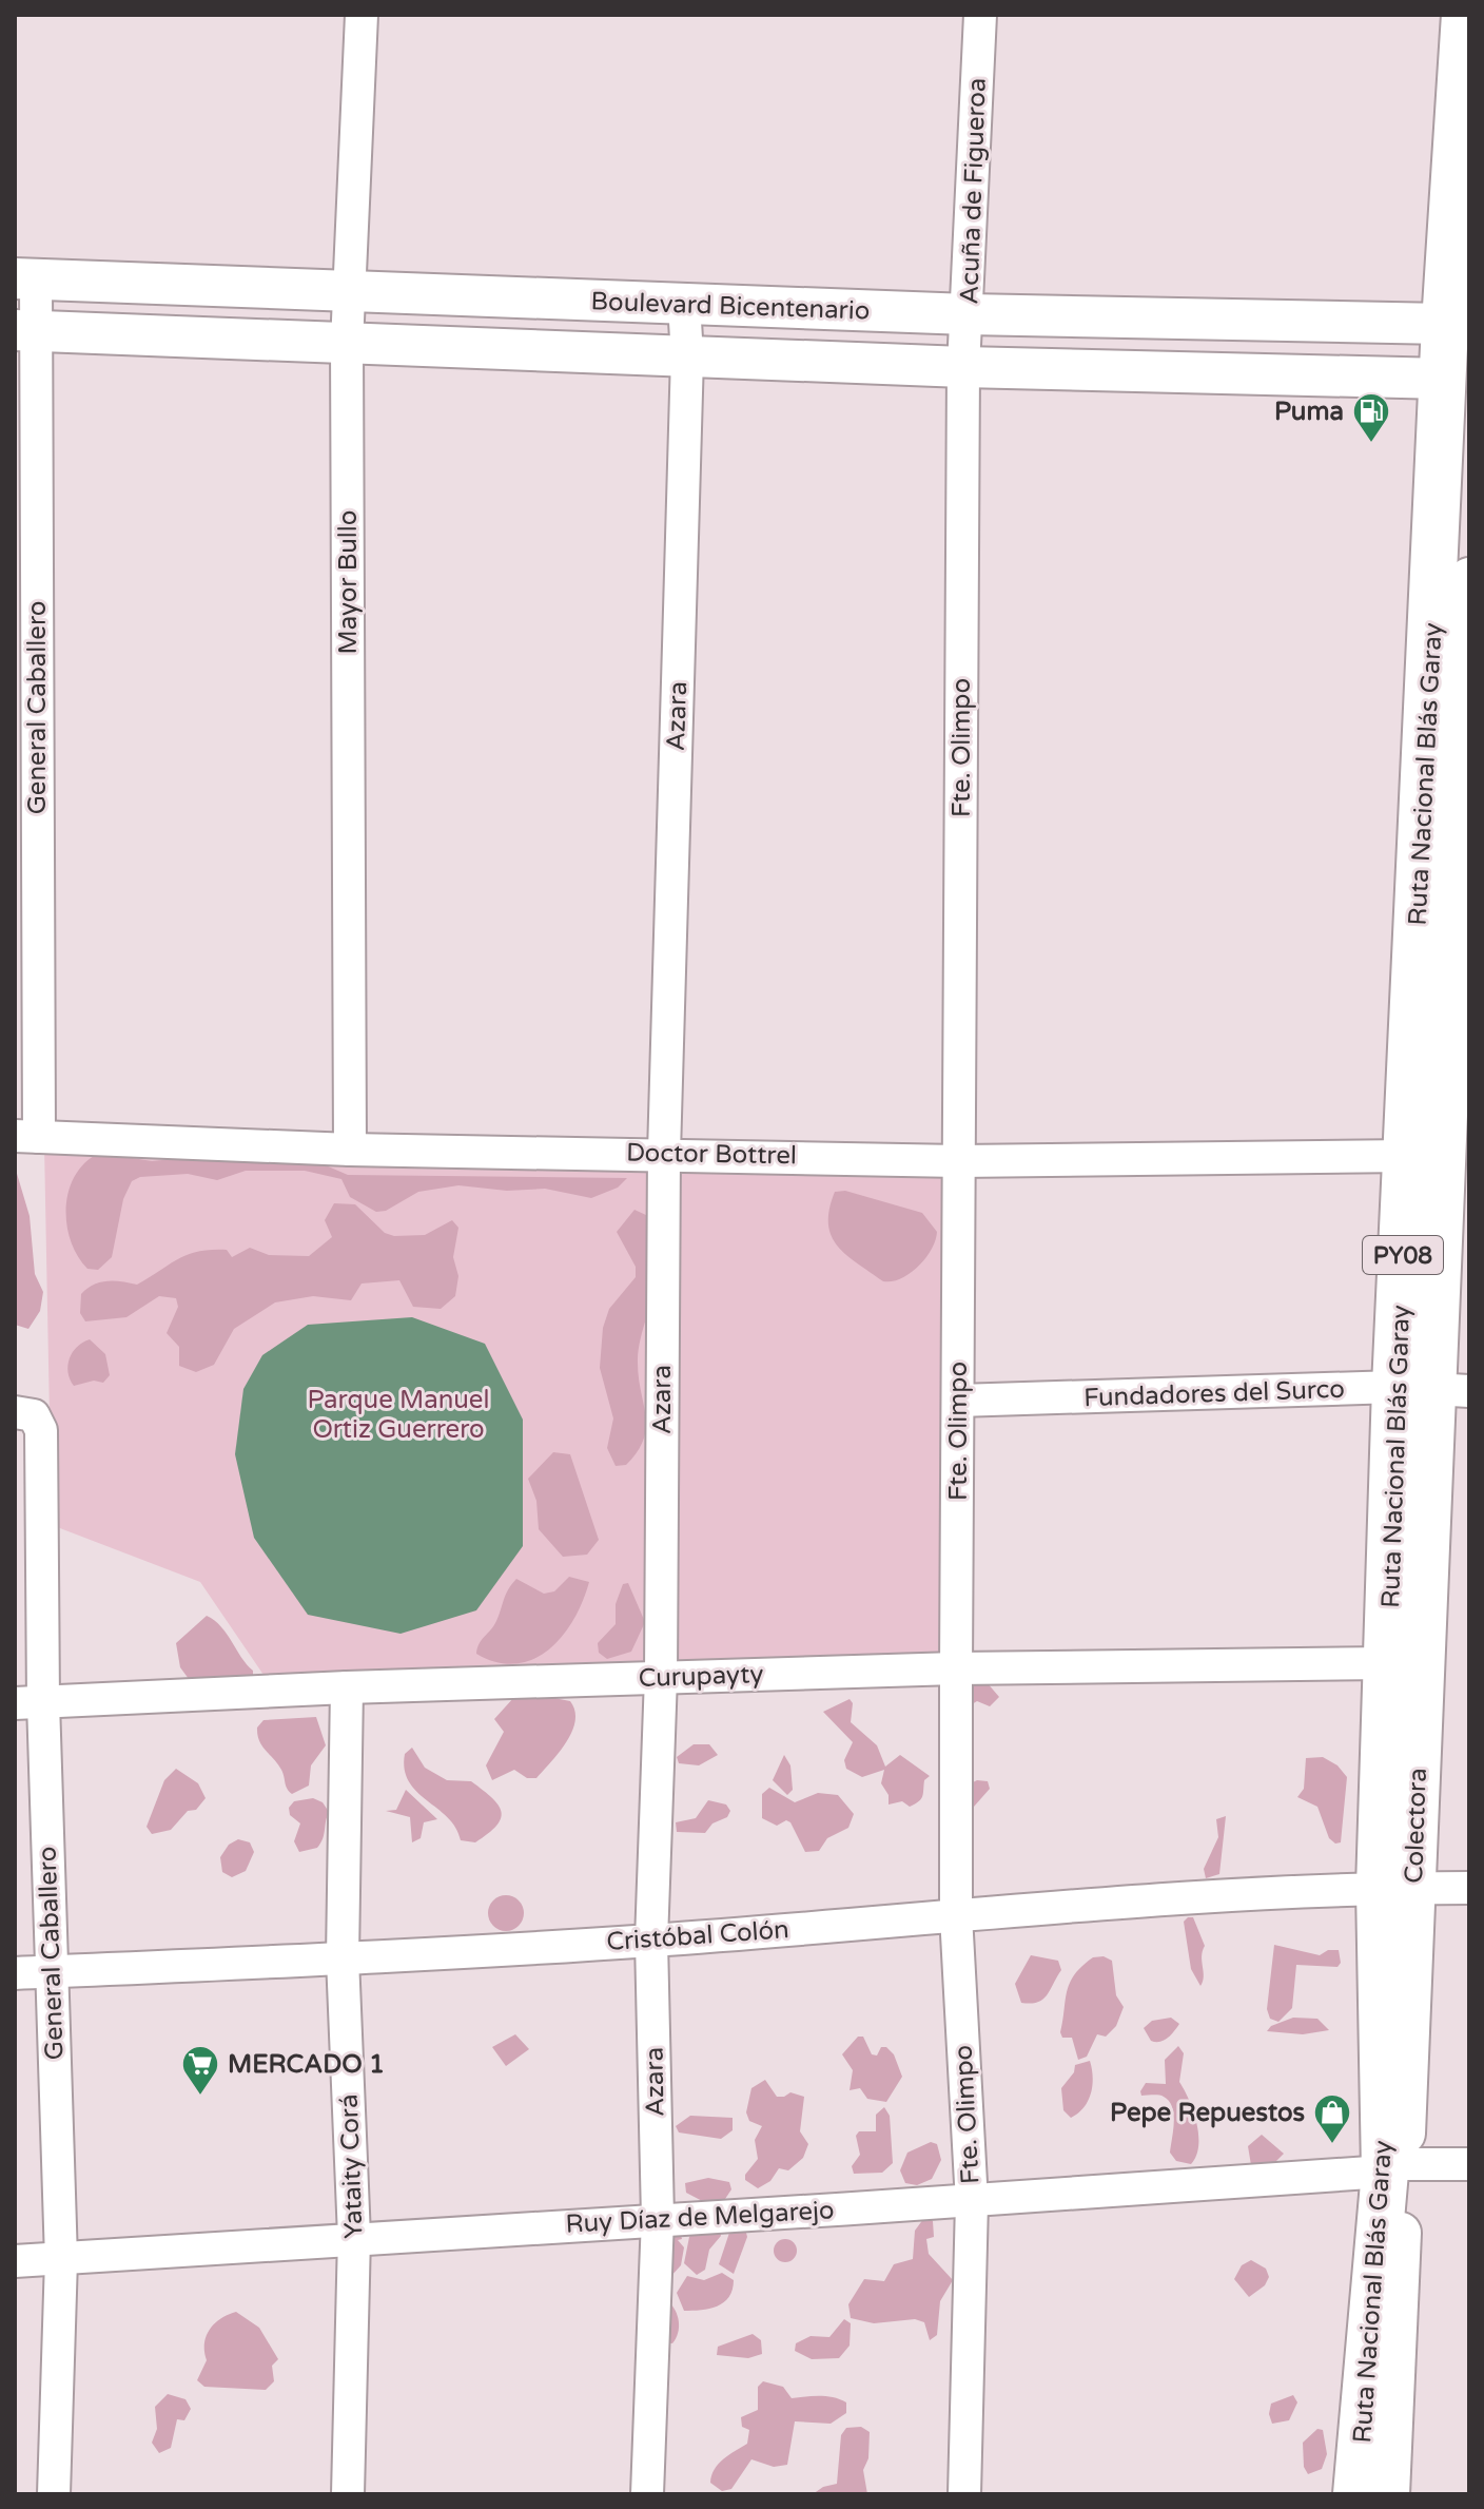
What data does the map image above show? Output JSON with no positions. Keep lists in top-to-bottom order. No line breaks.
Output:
{"streets":{"highway":["Ruta Nacional Blás Garay","PY08"],"main road":["Boulevard Bicentenario","Colectora"],"street":["Acuña de Figueroa","Mayor Bullo","General Caballero","Azara","Fte. Olimpo","Doctor Bottrel","Fundadores del Surco","Curupayty","Cristóbal Colón","Yataity Corá","Ruy Díaz de Melgarejo"]},"crossings":[["Acuña de Figueroa","Boulevard Bicentenario"],["Acuña de Figueroa","Fte. Olimpo"],["Boulevard Bicentenario","Mayor Bullo"],["Boulevard Bicentenario","General Caballero"],["Boulevard Bicentenario","Azara"],["Boulevard Bicentenario","Fte. Olimpo"],["Boulevard Bicentenario","Ruta Nacional Blás Garay"],["Mayor Bullo","Doctor Bottrel"],["General Caballero","Doctor Bottrel"],["General Caballero","Curupayty"],["General Caballero","Cristóbal Colón"],["General Caballero","Ruy Díaz de Melgarejo"],["Azara","Doctor Bottrel"],["Azara","Curupayty"],["Azara","Cristóbal Colón"],["Azara","Ruy Díaz de Melgarejo"],["Fte. Olimpo","Doctor Bottrel"],["Fte. Olimpo","Fundadores del Surco"],["Fte. Olimpo","Curupayty"],["Fte. Olimpo","Cristóbal Colón"],["Fte. Olimpo","Ruy Díaz de Melgarejo"],["Ruta Nacional Blás Garay","Doctor Bottrel"],["Ruta Nacional Blás Garay","Fundadores del Surco"],["Ruta Nacional Blás Garay","Curupayty"],["Ruta Nacional Blás Garay","Colectora"],["Ruta Nacional Blás Garay","Cristóbal Colón"],["Ruta Nacional Blás Garay","Ruy Díaz de Melgarejo"],["Fundadores del Surco","Colectora"],["Curupayty","Yataity Corá"],["Colectora","Cristóbal Colón"],["Cristóbal Colón","Yataity Corá"],["Yataity Corá","Ruy Díaz de Melgarejo"]],"parks":["Parque Manuel Ortiz Guerrero"],"places":{"fuel station":["Puma"],"supermarket":["MERCADO 1"],"shop":["Pepe Repuestos"]}}
